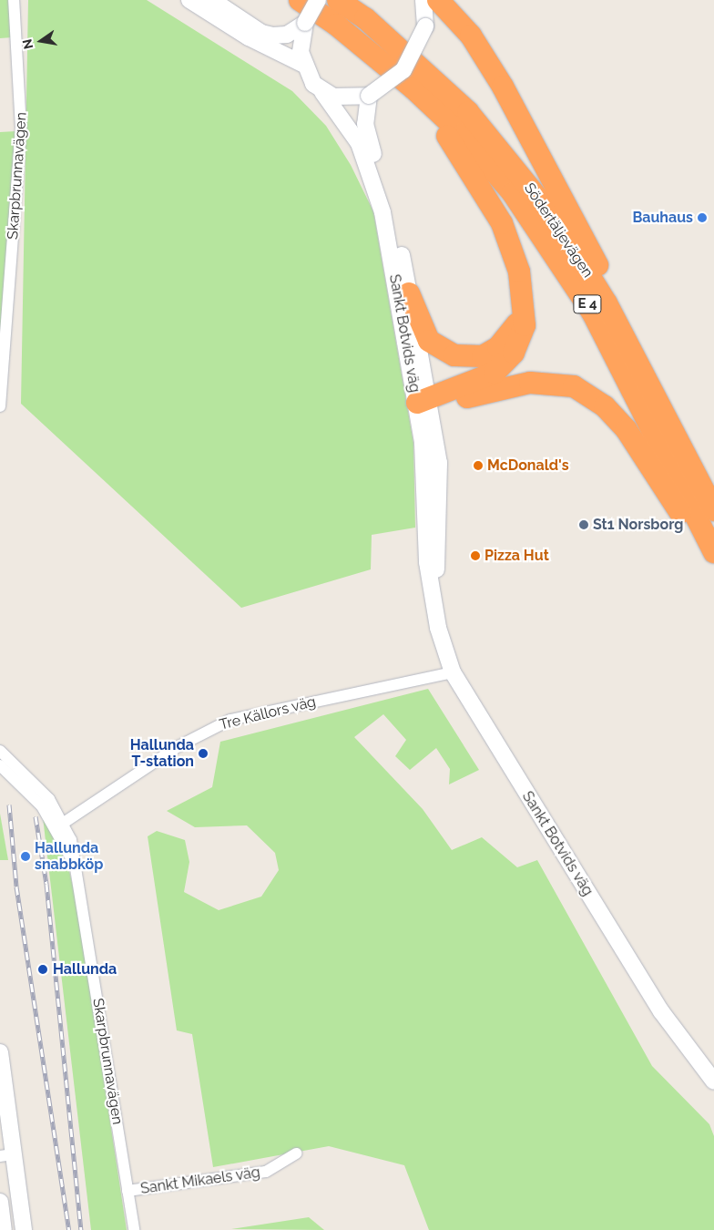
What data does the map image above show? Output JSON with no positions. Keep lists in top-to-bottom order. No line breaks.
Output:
{"streets":{"highway":["Södertäljevägen","E 4"],"main road":["Sankt Botvids väg"],"street":["Skarpbrunnavägen","Tre Källors väg","Sankt Mikaels väg"]},"crossings":[["Skarpbrunnavägen","Tre Källors väg"],["Skarpbrunnavägen","Sankt Mikaels väg"],["Sankt Botvids väg","Tre Källors väg"]],"places":["Bauhaus","McDonald's","St1 Norsborg","Pizza Hut","Hallunda T-station","Hallunda snabbköp","Hallunda"],"north":"left"}
